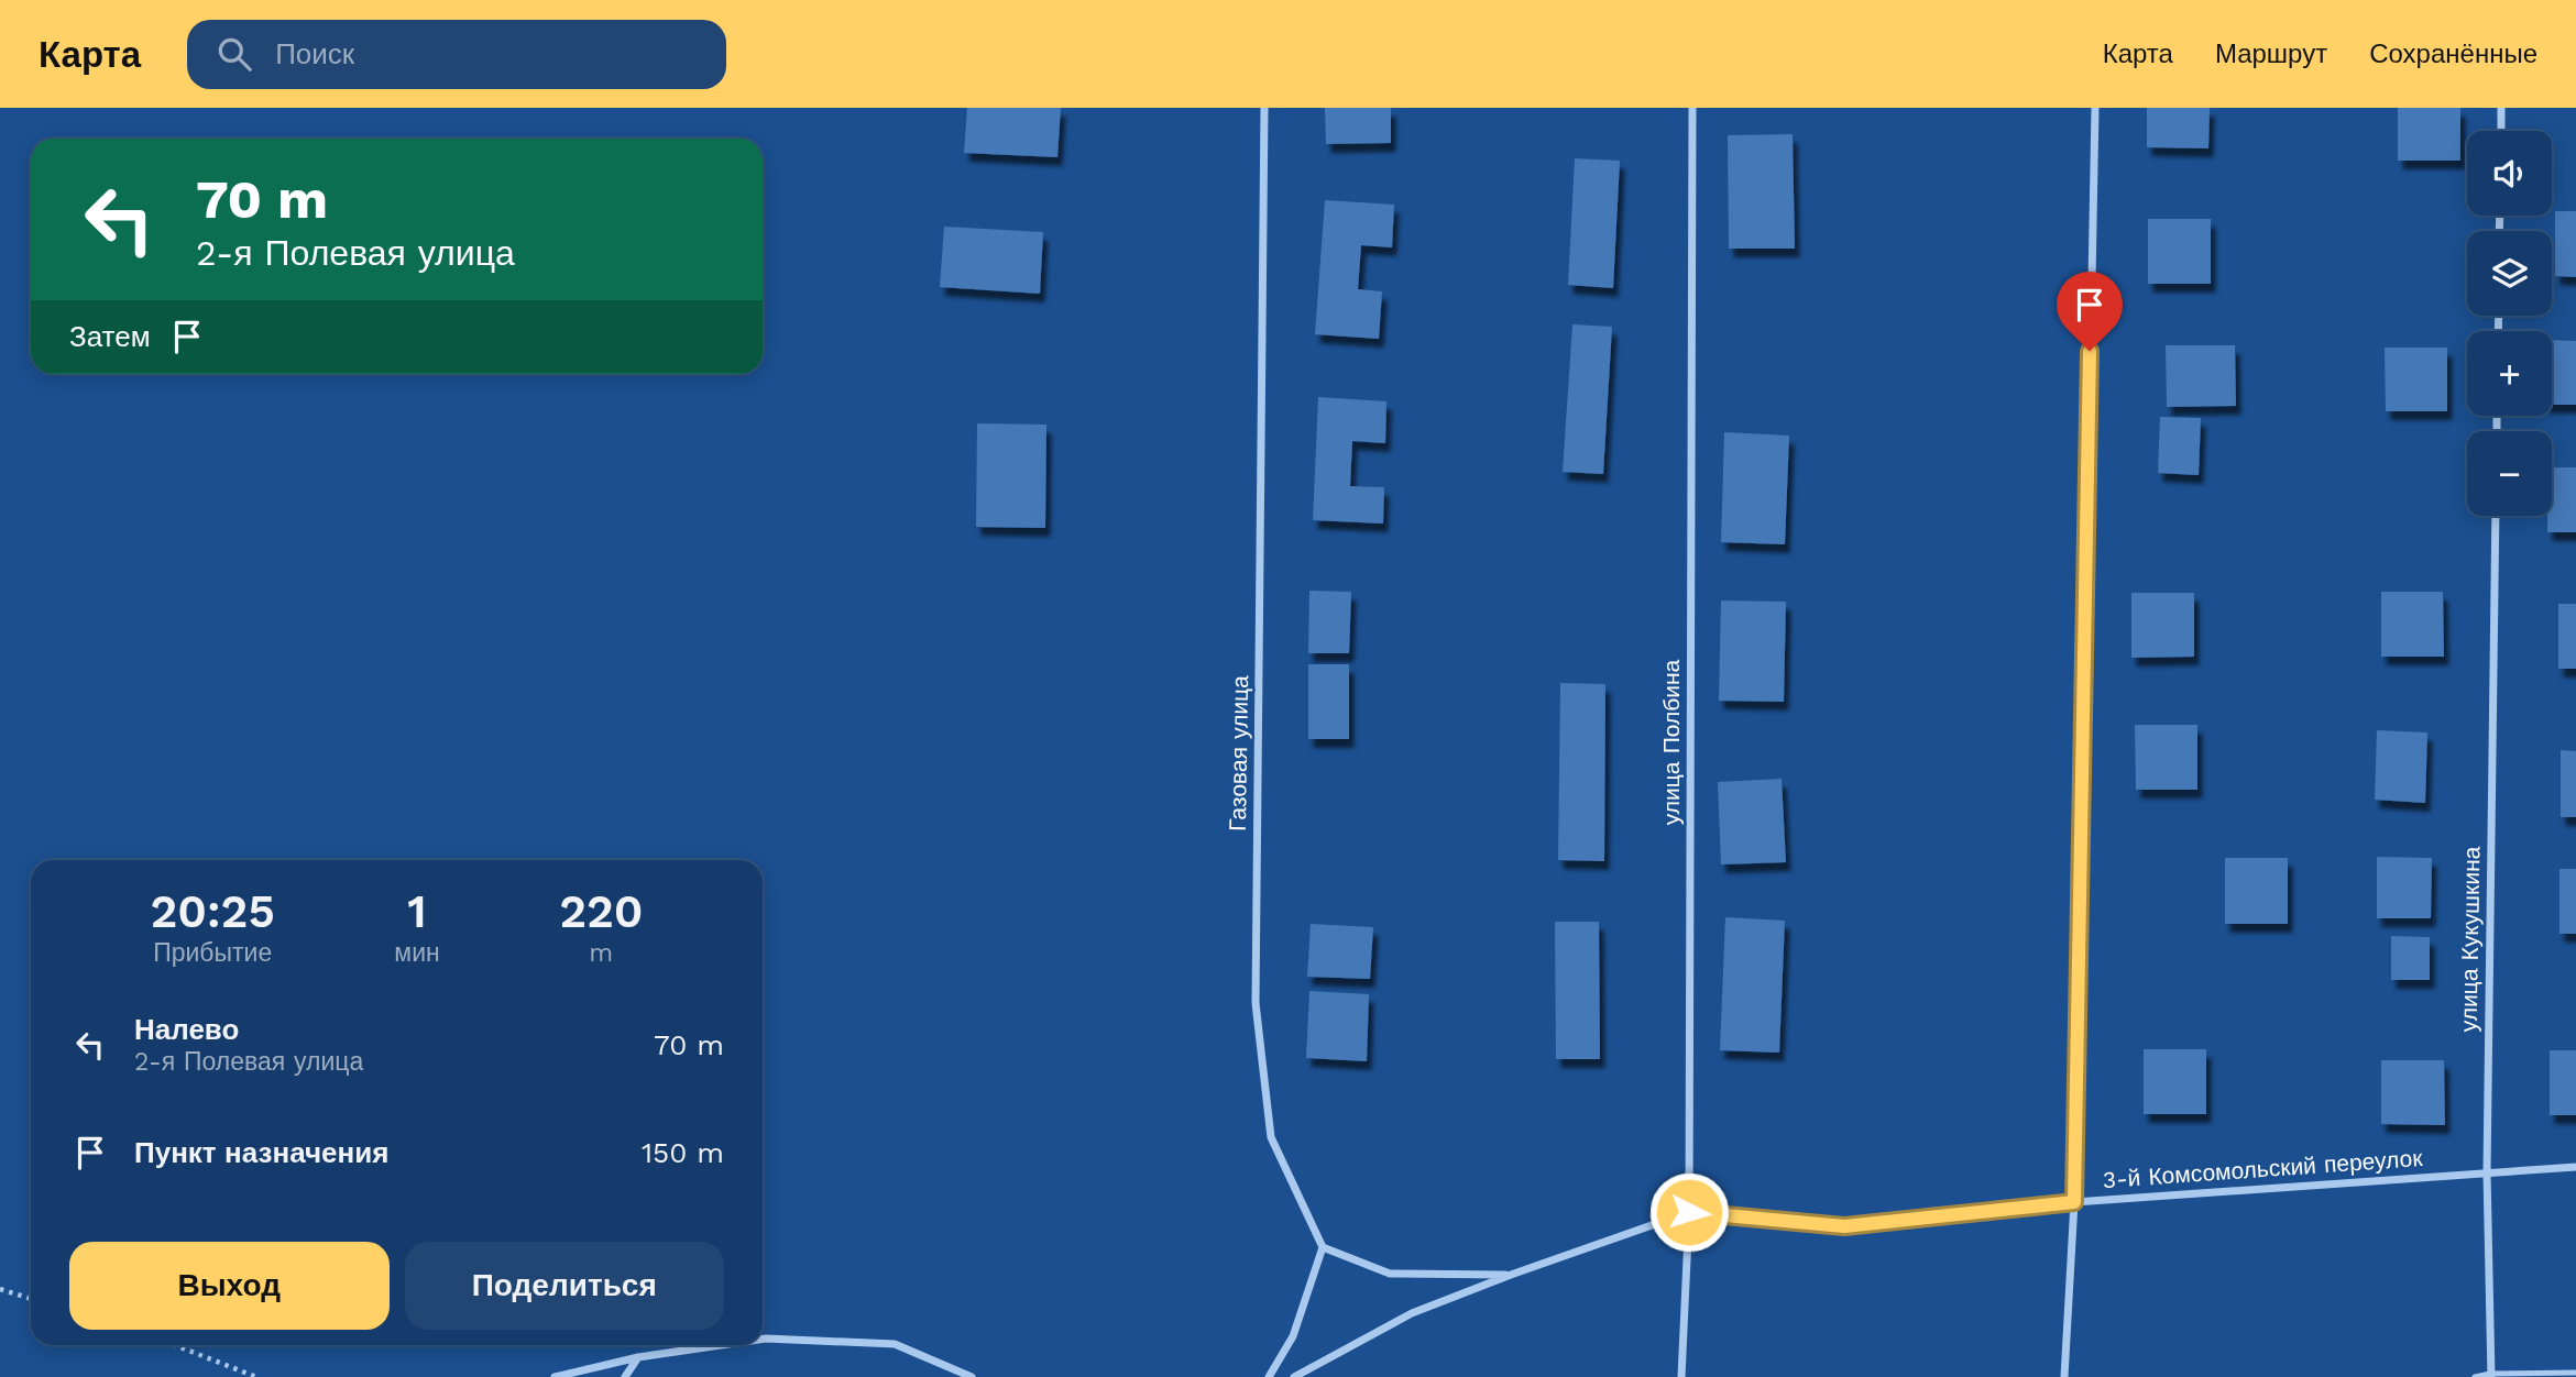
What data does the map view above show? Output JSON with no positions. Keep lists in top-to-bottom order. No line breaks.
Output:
{"streets":{"street":["улица Полбина","Газовая улица","улица Кукушкина","3-й Комсомольский переулок"]},"crossings":[["улица Полбина","3-й Комсомольский переулок"],["улица Кукушкина","3-й Комсомольский переулок"]],"page":{"header":"Карта","search":"Поиск","nav":["Карта","Маршрут","Сохранённые"],"map_buttons":["+","−"],"turn":["70 m","2-я Полевая улица"],"then":"Затем","eta":["20:25","Прибытие","1","мин","220","m"],"list":[{"name":"Налево","note":"2-я Полевая улица","value":"70 m"},{"name":"Пункт назначения","value":"150 m"}],"buttons":["Выход","Поделиться"]}}
